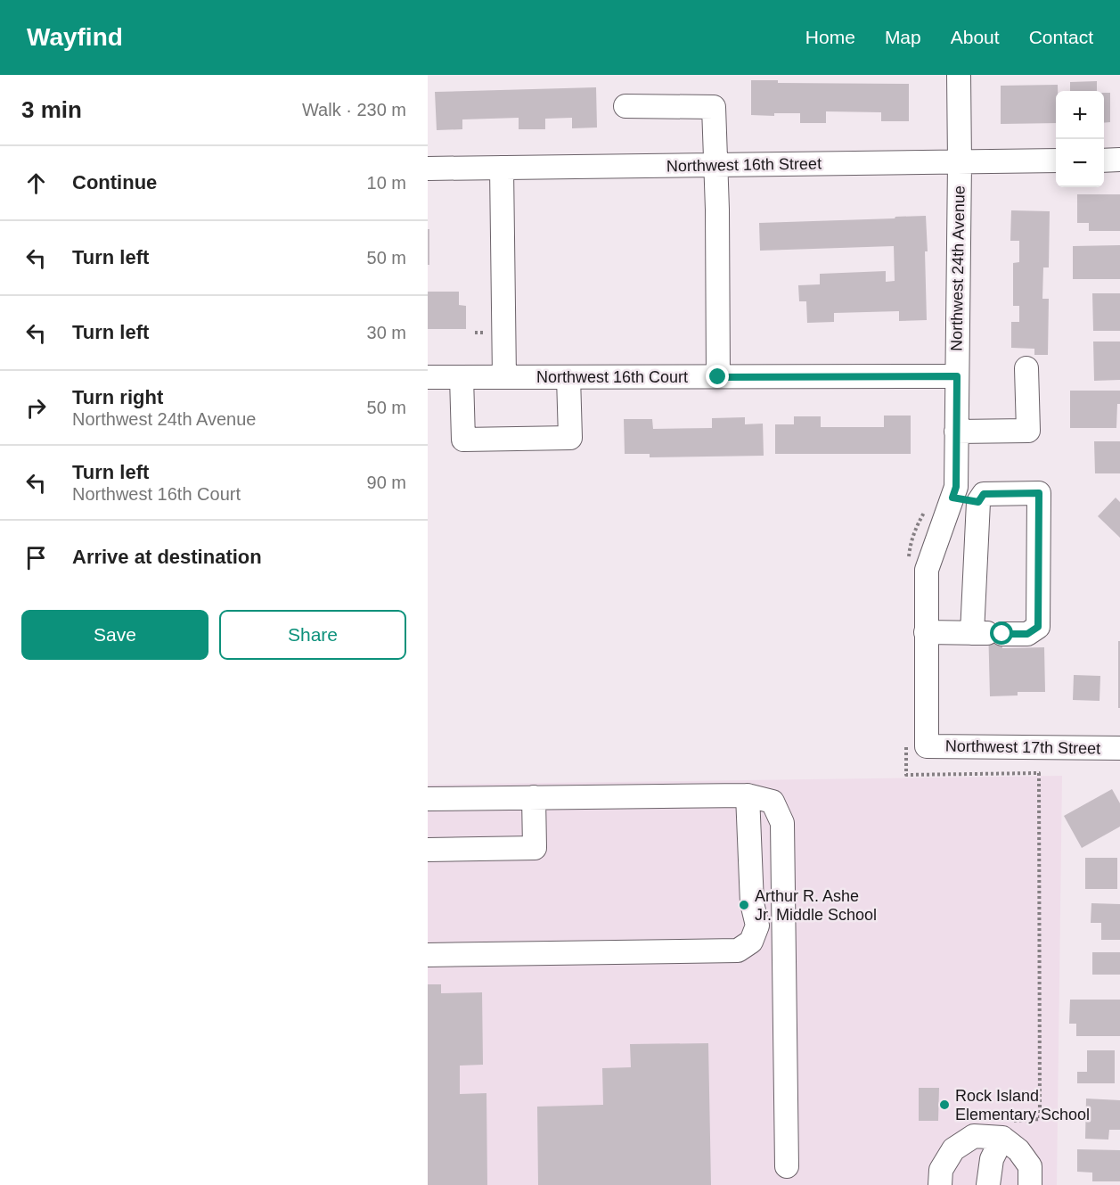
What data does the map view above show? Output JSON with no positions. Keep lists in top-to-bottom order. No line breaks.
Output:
{"streets":{"street":["Northwest 16th Street","Northwest 24th Avenue","Northwest 16th Court","Northwest 17th Street"]},"crossings":[["Northwest 16th Street","Northwest 24th Avenue"],["Northwest 24th Avenue","Northwest 16th Court"],["Northwest 24th Avenue","Northwest 17th Street"]],"places":["Arthur R. Ashe Jr. Middle School","Rock Island Elementary School"],"page":{"header":"Wayfind","nav":["Home","Map","About","Contact"],"heading":["3 min","Walk · 230 m"],"map_buttons":["+","−"],"list":[["Continue","10 m"],["Turn left","50 m"],["Turn left","30 m"],["Turn right","Northwest 24th Avenue","50 m"],["Turn left","Northwest 16th Court","90 m"],"Arrive at destination"],"buttons":["Save","Share"]}}
